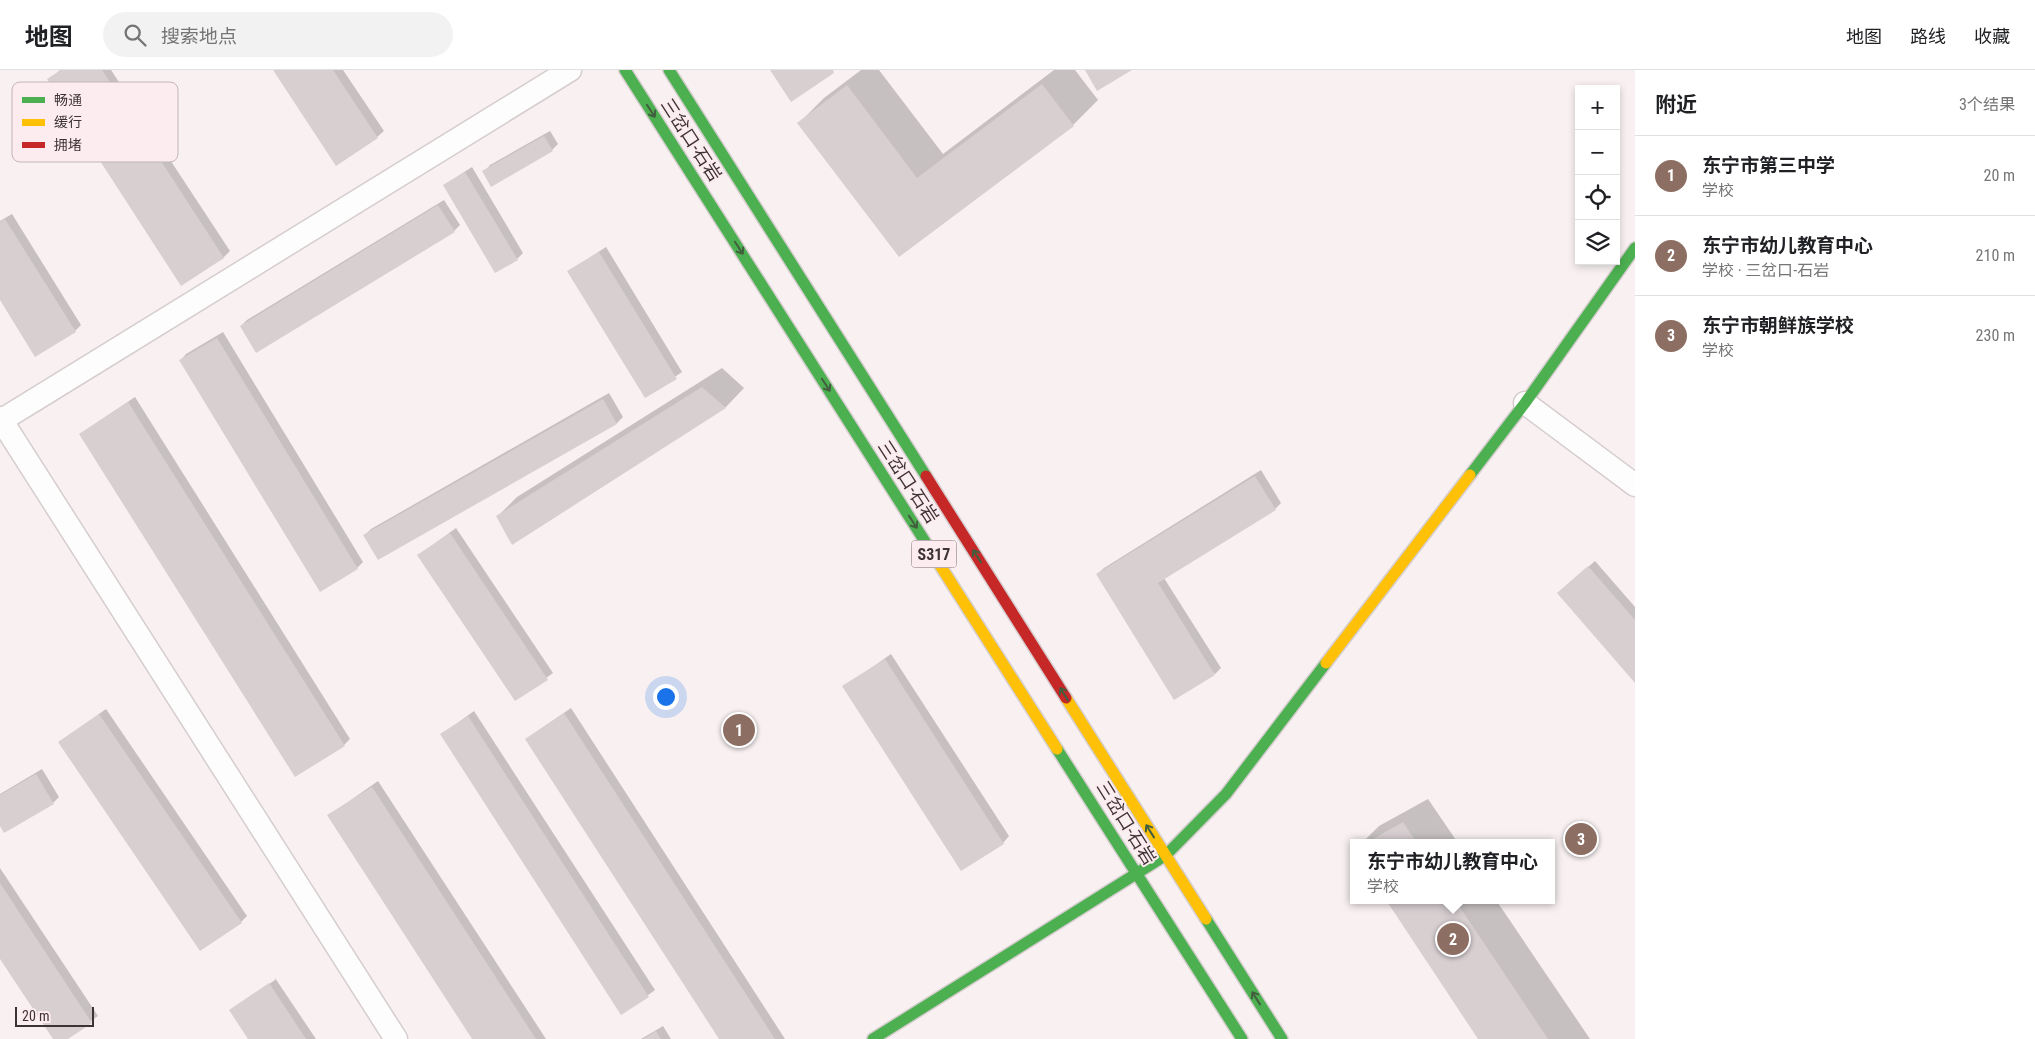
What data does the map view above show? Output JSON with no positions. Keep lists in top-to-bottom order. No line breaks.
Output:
{"streets":{"main road":["三岔口-石岩","S317"]},"legend":["畅通","缓行","拥堵"],"scale_bar":"20 m","page":{"header":"地图","search":"搜索地点","nav":["地图","路线","收藏"],"heading":["附近","3个结果"],"map_buttons":["+","−"],"list":[{"mark":"1","name":"东宁市第三中学","note":"学校","value":"20 m"},{"mark":"2","name":"东宁市幼儿教育中心","note":"学校 · 三岔口-石岩","value":"210 m"},{"mark":"3","name":"东宁市朝鲜族学校","note":"学校","value":"230 m"}],"pins":["1","3","2"],"popup":["东宁市幼儿教育中心","学校"],"scale":"20 m"}}
